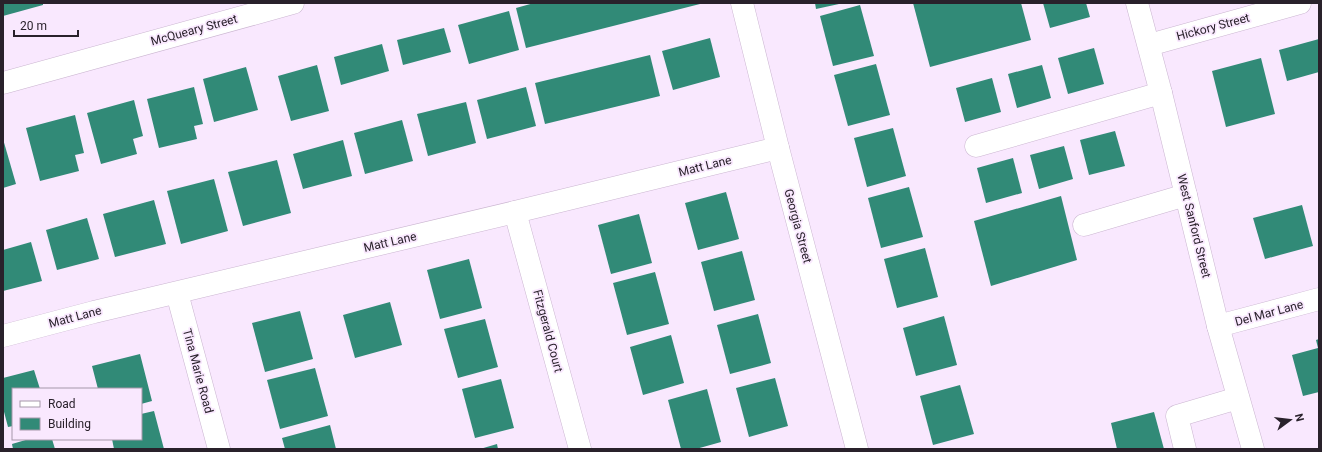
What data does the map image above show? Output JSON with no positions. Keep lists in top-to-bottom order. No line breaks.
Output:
{"streets":{"street":["Hickory Street","McQueary Street","Matt Lane","Georgia Street","West Sanford Street","Del Mar Lane","Fitzgerald Court","Tina Marie Road"]},"crossings":[["Hickory Street","West Sanford Street"],["Matt Lane","Georgia Street"],["Matt Lane","Fitzgerald Court"],["Matt Lane","Tina Marie Road"],["West Sanford Street","Del Mar Lane"]],"legend":["Road","Building"],"scale_bar":"20 m","north":"right"}
